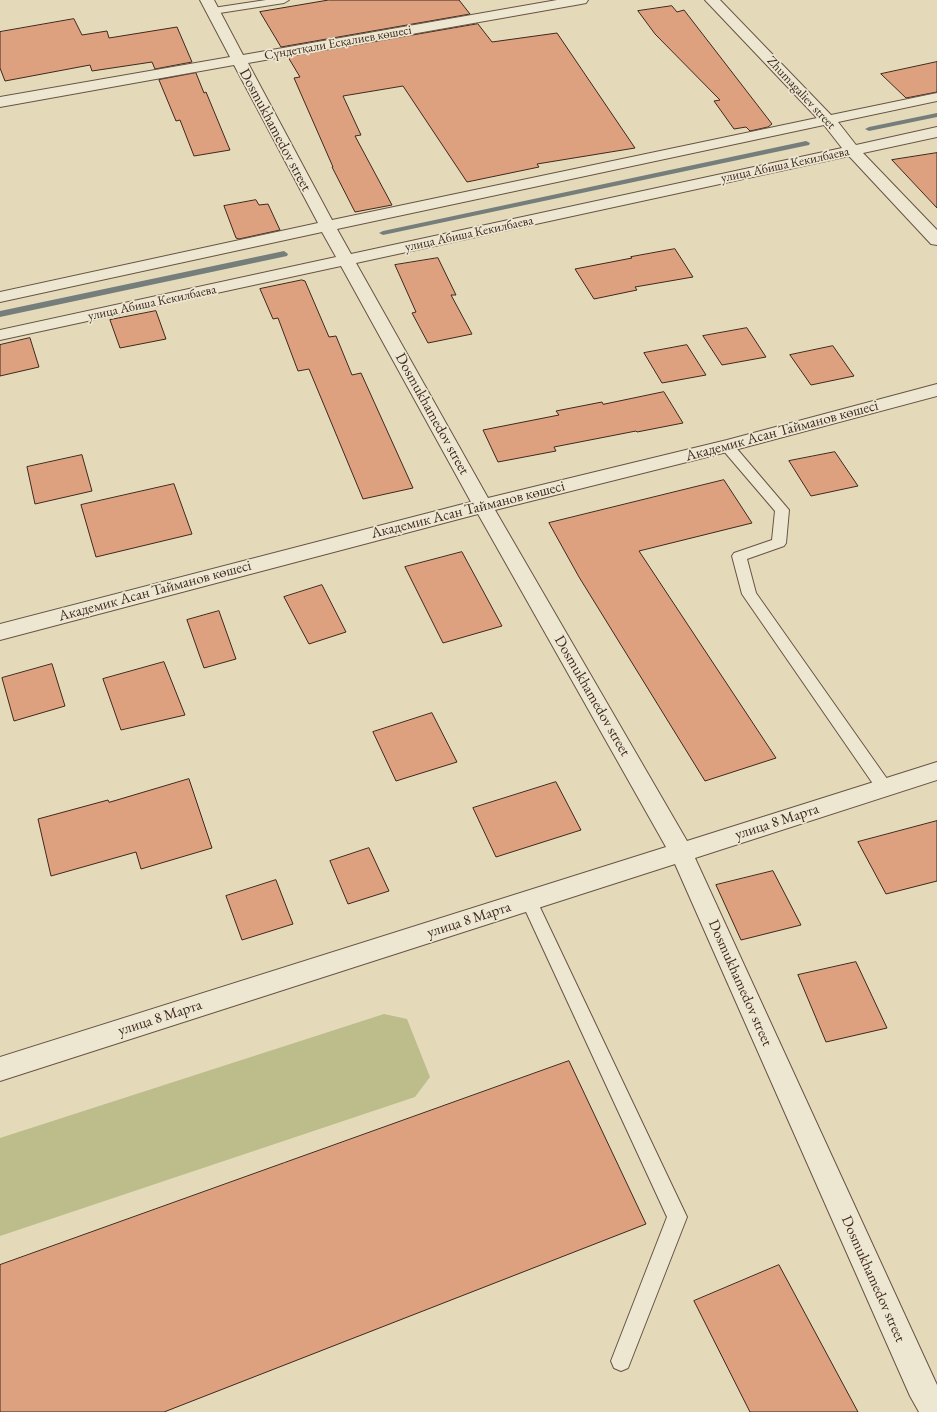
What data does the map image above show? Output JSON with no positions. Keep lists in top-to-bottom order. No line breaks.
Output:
{"streets":{"street":["Сүндетқали Есқалиев көшесі","Zhumagaliev street","Dosmukhamedov street","улица Абиша Кекилбаева","Академик Асан Тайманов көшесі","улица 8 Марта"]},"crossings":[["Сүндетқали Есқалиев көшесі","Dosmukhamedov street"],["Zhumagaliev street","улица Абиша Кекилбаева"],["Dosmukhamedov street","улица Абиша Кекилбаева"],["Dosmukhamedov street","Академик Асан Тайманов көшесі"],["Dosmukhamedov street","улица 8 Марта"]]}
